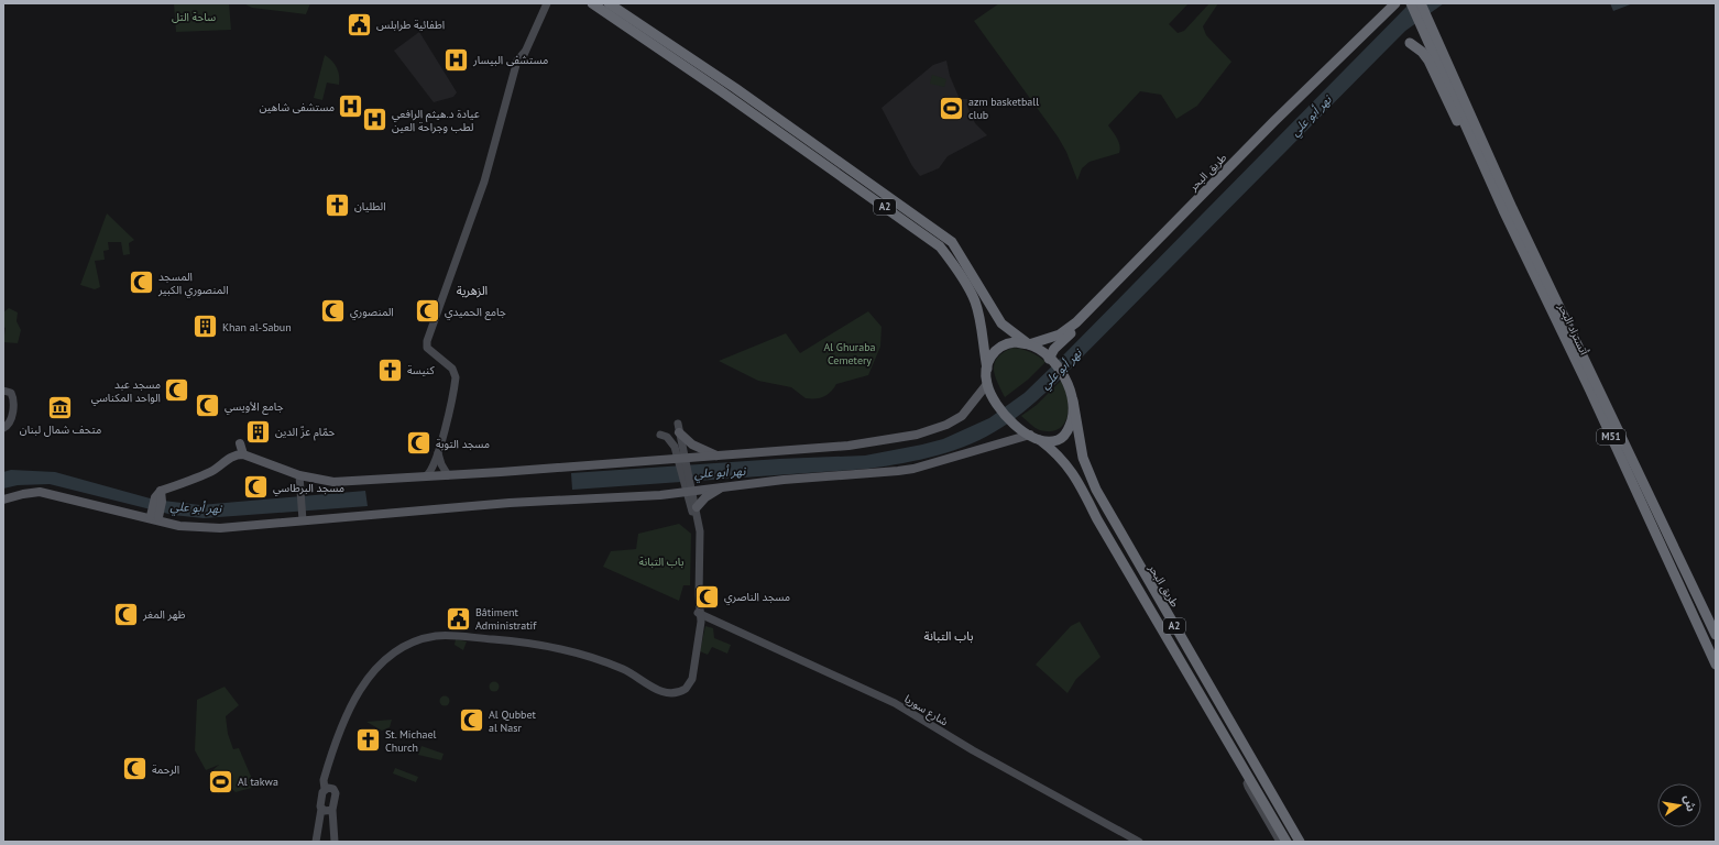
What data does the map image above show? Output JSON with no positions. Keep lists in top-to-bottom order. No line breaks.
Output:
{"streets":{"highway":["طريق البحر","A2","أتستراد البحر","M51"],"street":["شارع سوريا"]},"crossings":[["طريق البحر","A2"]],"districts":["الزهرية","باب التبانة"],"water":["نهر أبو علي"],"parks":["ساحة التل","Al Ghuraba Cemetery","باب التبانة"],"places":{"public building":["اطفائية طرابلس","Bâtiment Administratif"],"hospital":["مستشفی البيسار","مستشفى شاهين","عيادة د.هيثم الرافعي لطب وجراحة العين"],"sports":["azm basketball club","Al takwa"],"church":["الطليان","كنيسة","St. Michael Church"],"mosque":["المسجد المنصوري الكبير","المنصوري","جامع الحميدي","مسجد عبد الواحد المكناسي","جامع الأويسي","مسجد التوبة","مسجد البرطاسي","مسجد الناصري","ظهر المغر","Al Qubbet al Nasr","الرحمة"],"building":["Khan al-Sabun","حمّام عزّ الدين"],"museum":["متحف شمال لبنان"]},"north":"right"}
